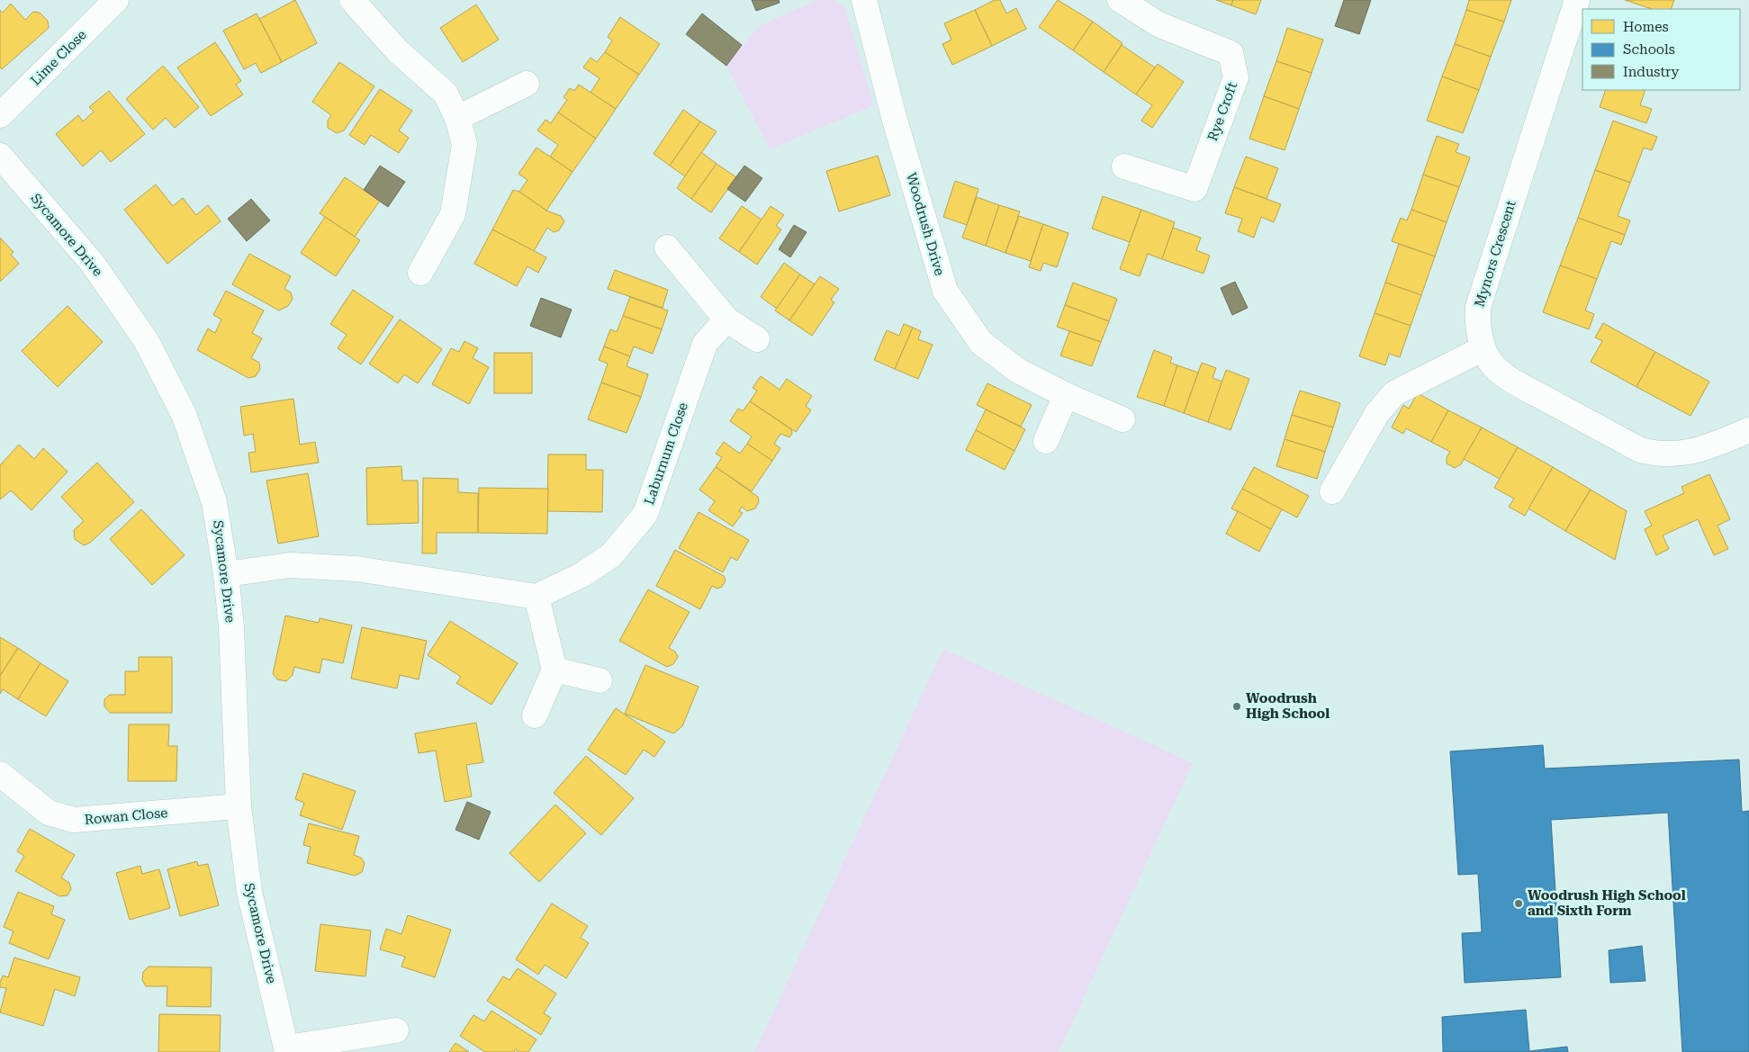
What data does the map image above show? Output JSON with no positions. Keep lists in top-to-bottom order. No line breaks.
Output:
{"streets":{"street":["Lime Close","Rye Croft","Woodrush Drive","Sycamore Drive","Mynors Crescent","Laburnum Close","Rowan Close"]},"crossings":[["Sycamore Drive","Rowan Close"]],"places":["Woodrush High School","Woodrush High School and Sixth Form"],"legend":["Homes","Schools","Industry"]}
